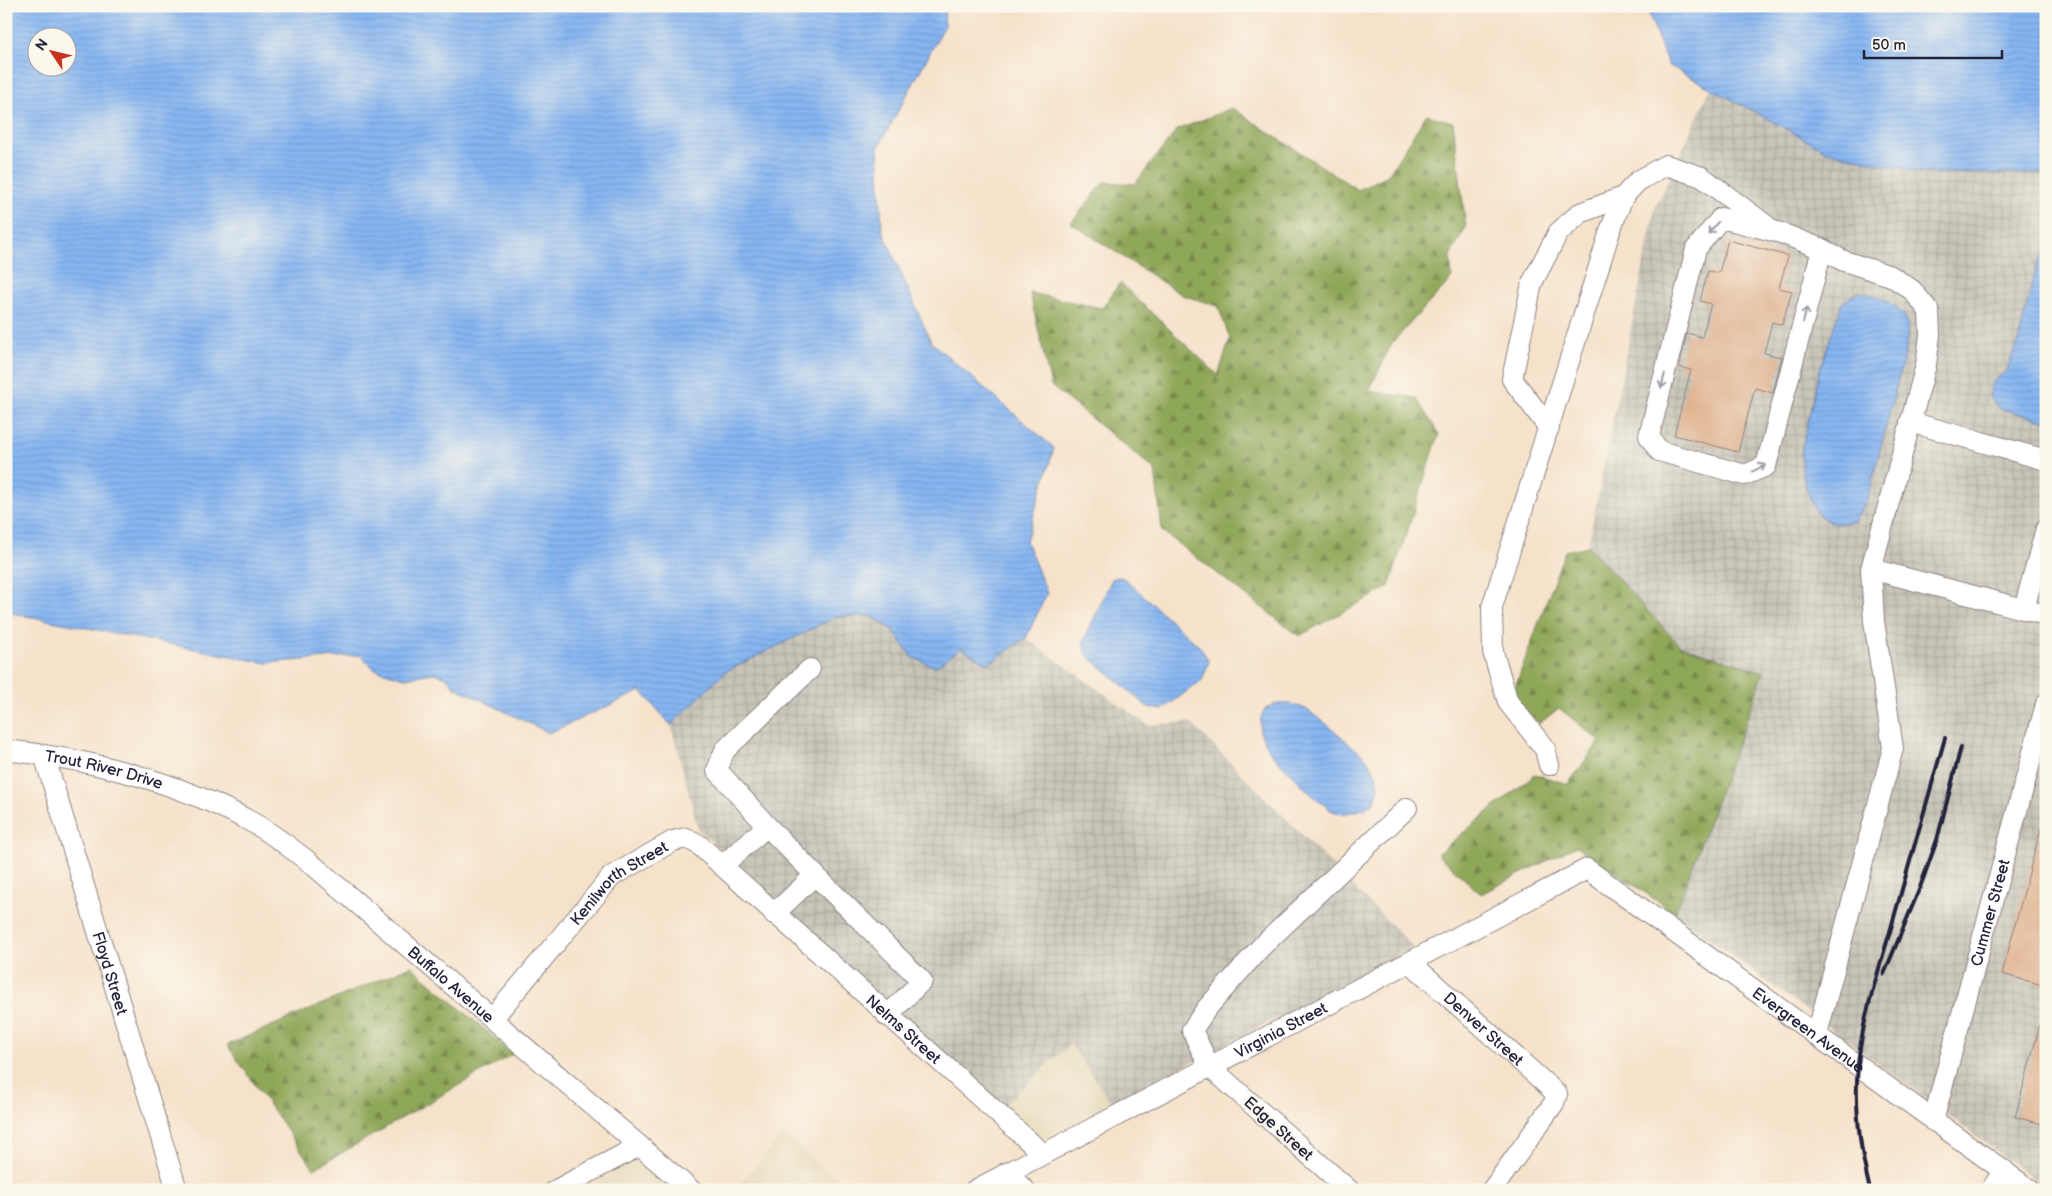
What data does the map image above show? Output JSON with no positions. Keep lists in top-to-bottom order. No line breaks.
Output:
{"streets":{"street":["Trout River Drive","Kenilworth Street","Cummer Street","Floyd Street","Buffalo Avenue","Virginia Street","Denver Street","Evergreen Avenue","Nelms Street","Edge Street"]},"crossings":[["Trout River Drive","Floyd Street"],["Trout River Drive","Buffalo Avenue"],["Kenilworth Street","Buffalo Avenue"],["Kenilworth Street","Nelms Street"],["Cummer Street","Evergreen Avenue"],["Virginia Street","Denver Street"],["Virginia Street","Evergreen Avenue"],["Virginia Street","Nelms Street"],["Virginia Street","Edge Street"]],"scale_bar":"50 m","north":"top left"}
